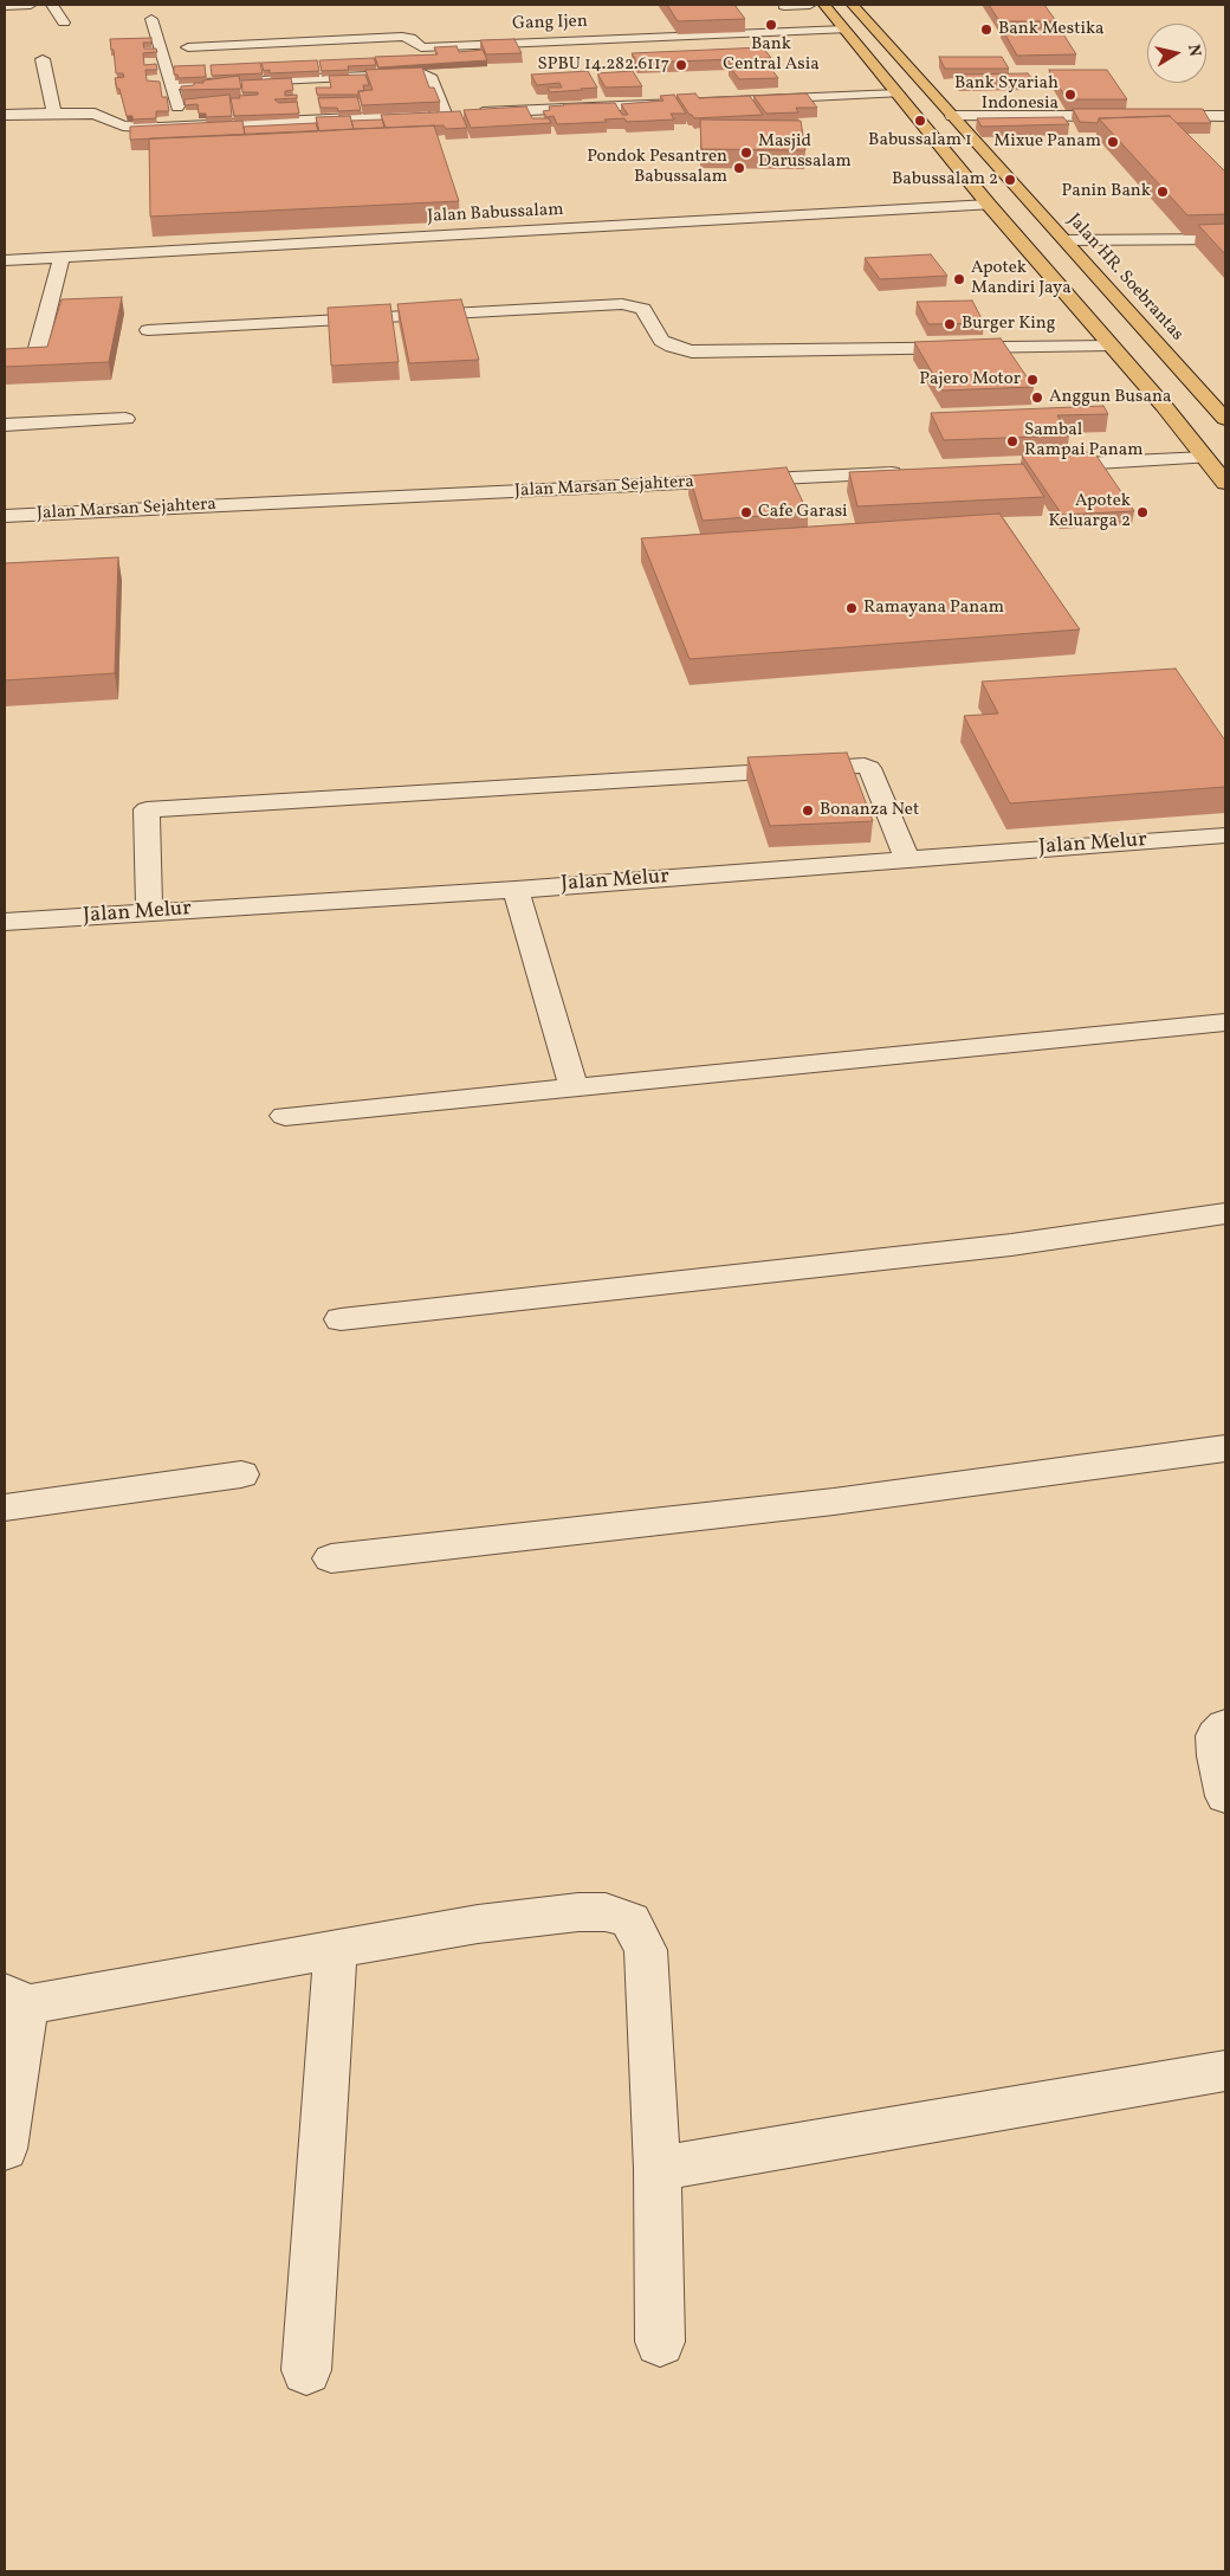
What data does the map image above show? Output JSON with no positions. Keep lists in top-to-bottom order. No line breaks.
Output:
{"streets":{"main road":["Jalan HR. Soebrantas"],"street":["Gang Ijen","Jalan Babussalam","Jalan Marsan Sejahtera","Jalan Melur"]},"places":["Bank Central Asia","Bank Mestika","SPBU 14.282.6117","Bank Syariah Indonesia","Babussalam 1","Mixue Panam","Masjid Darussalam","Pondok Pesantren Babussalam","Babussalam 2","Panin Bank","Apotek Mandiri Jaya","Burger King","Pajero Motor","Anggun Busana","Sambal Rampai Panam","Cafe Garasi","Apotek Keluarga 2","Ramayana Panam","Bonanza Net"],"north":"right"}
